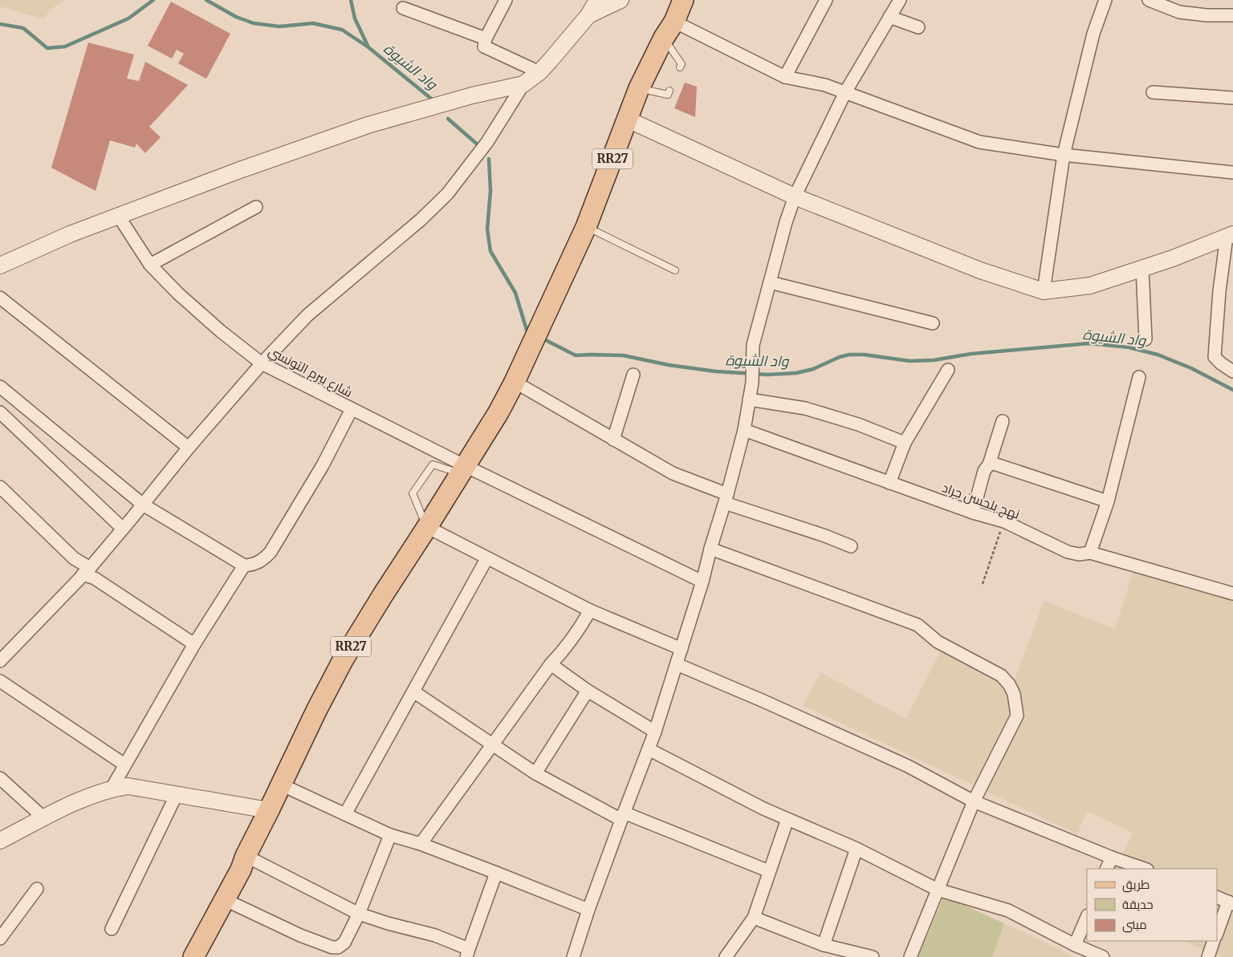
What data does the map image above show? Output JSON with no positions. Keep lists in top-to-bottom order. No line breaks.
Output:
{"streets":{"main road":["RR27"],"street":["شارع بيرم التونسي","نهج بلحسن جراد"]},"crossings":[["RR27","شارع بيرم التونسي"]],"water":["واد الشيوة"],"legend":["طريق","حديقة","مبنى"]}
